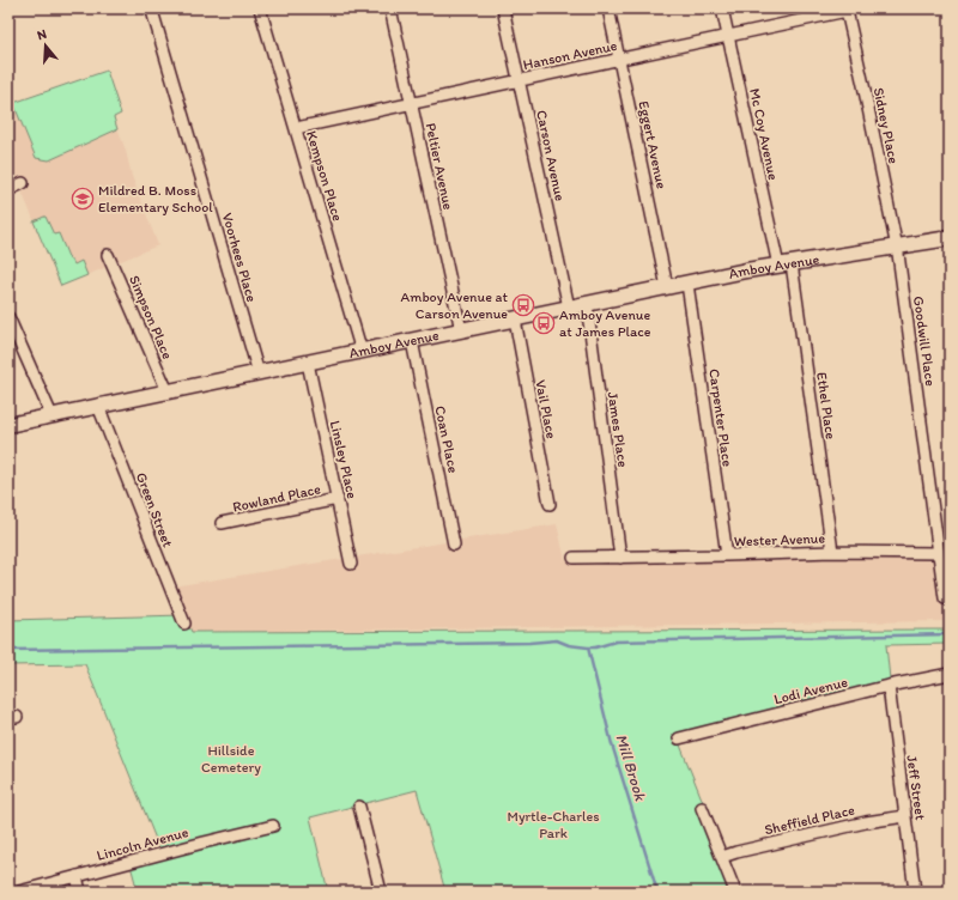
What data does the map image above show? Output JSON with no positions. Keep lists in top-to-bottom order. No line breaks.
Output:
{"streets":{"street":["Hanson Avenue","Sidney Place","Mc Coy Avenue","Eggert Avenue","Carson Avenue","Peltier Avenue","Kempson Place","Voorhees Place","Amboy Avenue","Simpson Place","Goodwill Place","Ethel Place","Vail Place","Carpenter Place","James Place","Coan Place","Linsley Place","Rowland Place","Green Street","Wester Avenue","Lodi Avenue","Jeff Street","Sheffield Place","Lincoln Avenue"]},"crossings":[["Hanson Avenue","Sidney Place"],["Hanson Avenue","Mc Coy Avenue"],["Hanson Avenue","Eggert Avenue"],["Hanson Avenue","Carson Avenue"],["Hanson Avenue","Peltier Avenue"],["Hanson Avenue","Kempson Place"],["Sidney Place","Amboy Avenue"],["Sidney Place","Goodwill Place"],["Mc Coy Avenue","Amboy Avenue"],["Mc Coy Avenue","Ethel Place"],["Eggert Avenue","Amboy Avenue"],["Carson Avenue","Amboy Avenue"],["Peltier Avenue","Amboy Avenue"],["Kempson Place","Amboy Avenue"],["Voorhees Place","Amboy Avenue"],["Amboy Avenue","Simpson Place"],["Amboy Avenue","Goodwill Place"],["Amboy Avenue","Ethel Place"],["Amboy Avenue","Vail Place"],["Amboy Avenue","Carpenter Place"],["Amboy Avenue","James Place"],["Amboy Avenue","Coan Place"],["Amboy Avenue","Linsley Place"],["Amboy Avenue","Green Street"],["Goodwill Place","Wester Avenue"],["Ethel Place","Wester Avenue"],["Carpenter Place","Wester Avenue"],["James Place","Wester Avenue"],["Linsley Place","Rowland Place"],["Lodi Avenue","Jeff Street"],["Jeff Street","Sheffield Place"]],"water":["Mill Brook"],"parks":["Hillside Cemetery","Myrtle-Charles Park"],"places":{"school or university":["Mildred B. Moss Elementary School"],"bus stop":["Amboy Avenue at Carson Avenue","Amboy Avenue at James Place"]},"north":"top"}
